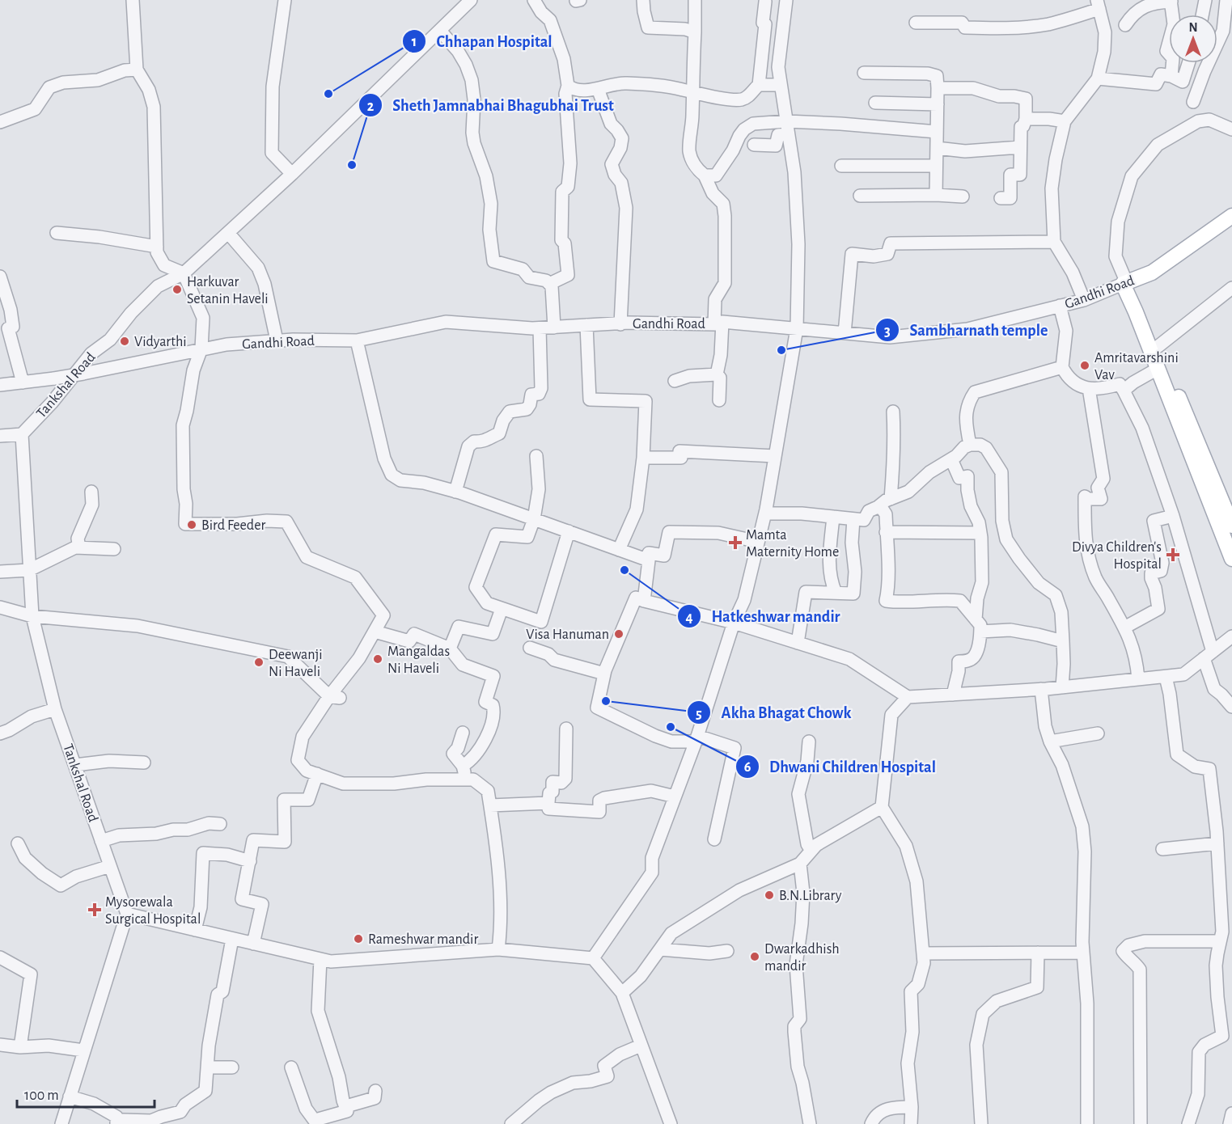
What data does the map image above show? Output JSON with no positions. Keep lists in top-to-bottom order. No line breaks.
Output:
{"streets":{"main road":["Gandhi Road"],"street":["Tankshal Road"]},"places":{"other":["Chhapan Hospital","Sheth Jamnabhai Bhagubhai Trust","Harkuvar Setanin Haveli","Vidyarthi","Sambharnath temple","Amritavarshini Vav","Bird Feeder","Hatkeshwar mandir","Visa Hanuman","Mangaldas Ni Haveli","Deewanji Ni Haveli","Akha Bhagat Chowk","Dhwani Children Hospital","B.N.Library","Rameshwar mandir","Dwarkadhish mandir"],"health":["Mamta Maternity Home","Divya Children's Hospital","Mysorewala Surgical Hospital"]},"scale_bar":"100 m","north":"top"}
